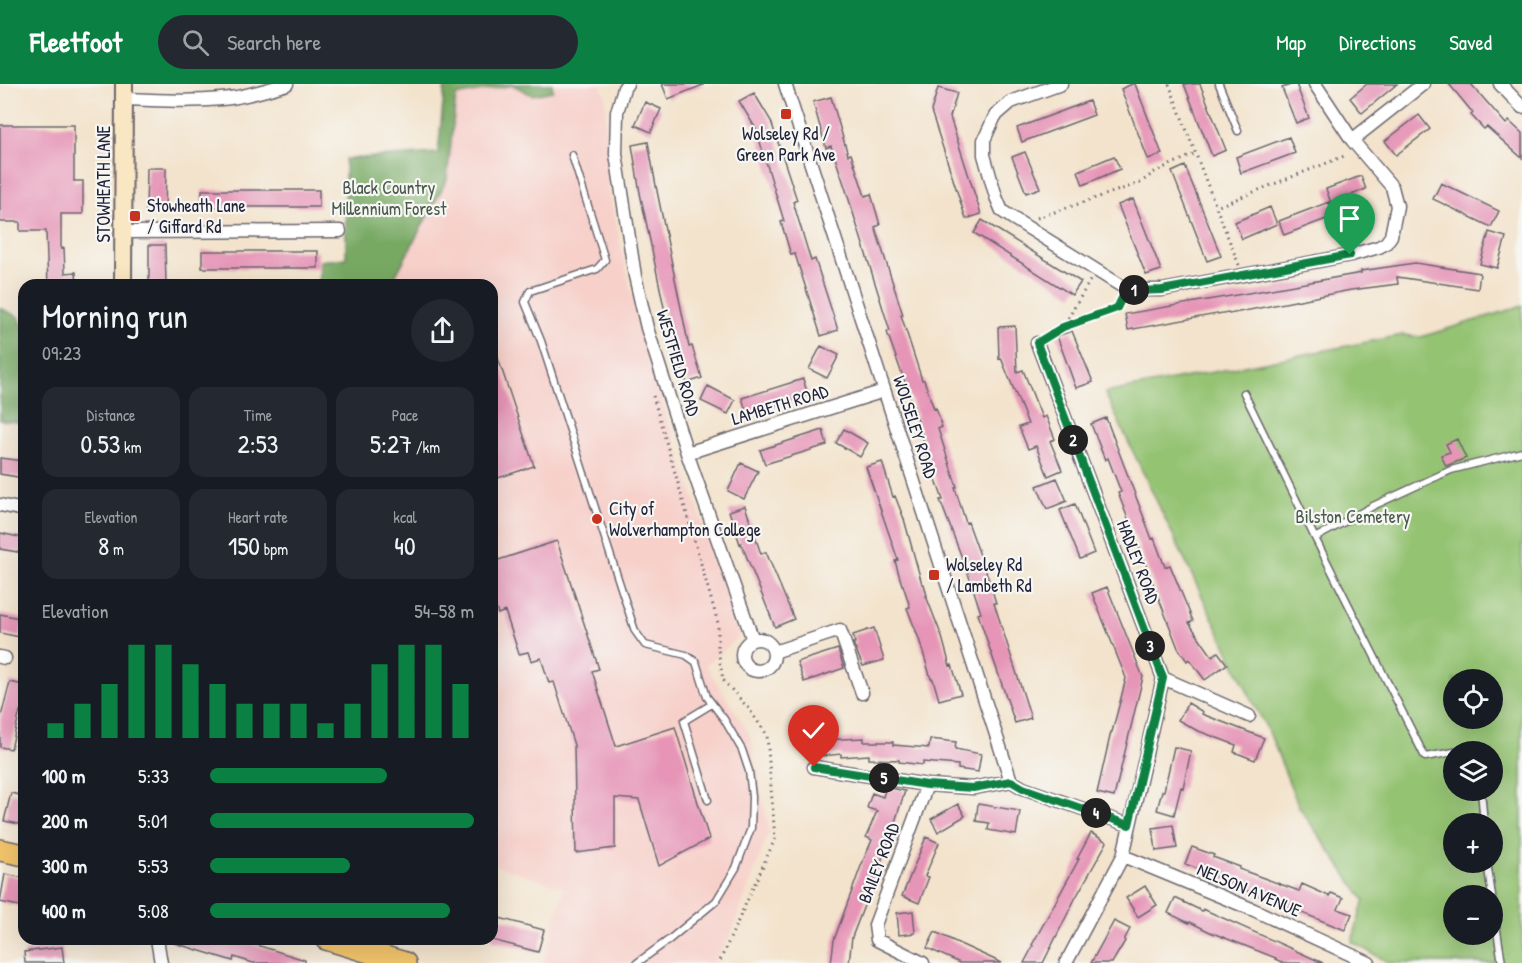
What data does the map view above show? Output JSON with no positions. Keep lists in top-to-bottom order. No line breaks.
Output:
{"streets":{"street":["STOWHEATH LANE","WESTFIELD ROAD","LAMBETH ROAD","WOLSELEY ROAD","HADLEY ROAD","BAILEY ROAD","NELSON AVENUE"]},"crossings":[["WESTFIELD ROAD","LAMBETH ROAD"],["LAMBETH ROAD","WOLSELEY ROAD"]],"parks":["Black Country Millennium Forest","Bilston Cemetery"],"places":{"transit":["Wolseley Rd / Green Park Ave","Stowheath Lane / Giffard Rd","Wolseley Rd / Lambeth Rd"],"other":["City of Wolverhampton College"]},"page":{"header":"Fleetfoot","search":"Search here","nav":["Map","Directions","Saved"],"pins":["1","2","3","5","4"],"heading":["Morning run","09:23"],"stats":[["Distance","0.53 km"],["Time","2:53"],["Pace","5:27 /km"],["Elevation","8 m"],["Heart rate","150 bpm"],["kcal","40"]],"chart":["Elevation","54–58 m"],"map_buttons":["+","−"],"list":[{"name":"100 m","note":"5:33"},{"name":"200 m","note":"5:01"},{"name":"300 m","note":"5:53"},{"name":"400 m","note":"5:08"}]}}
